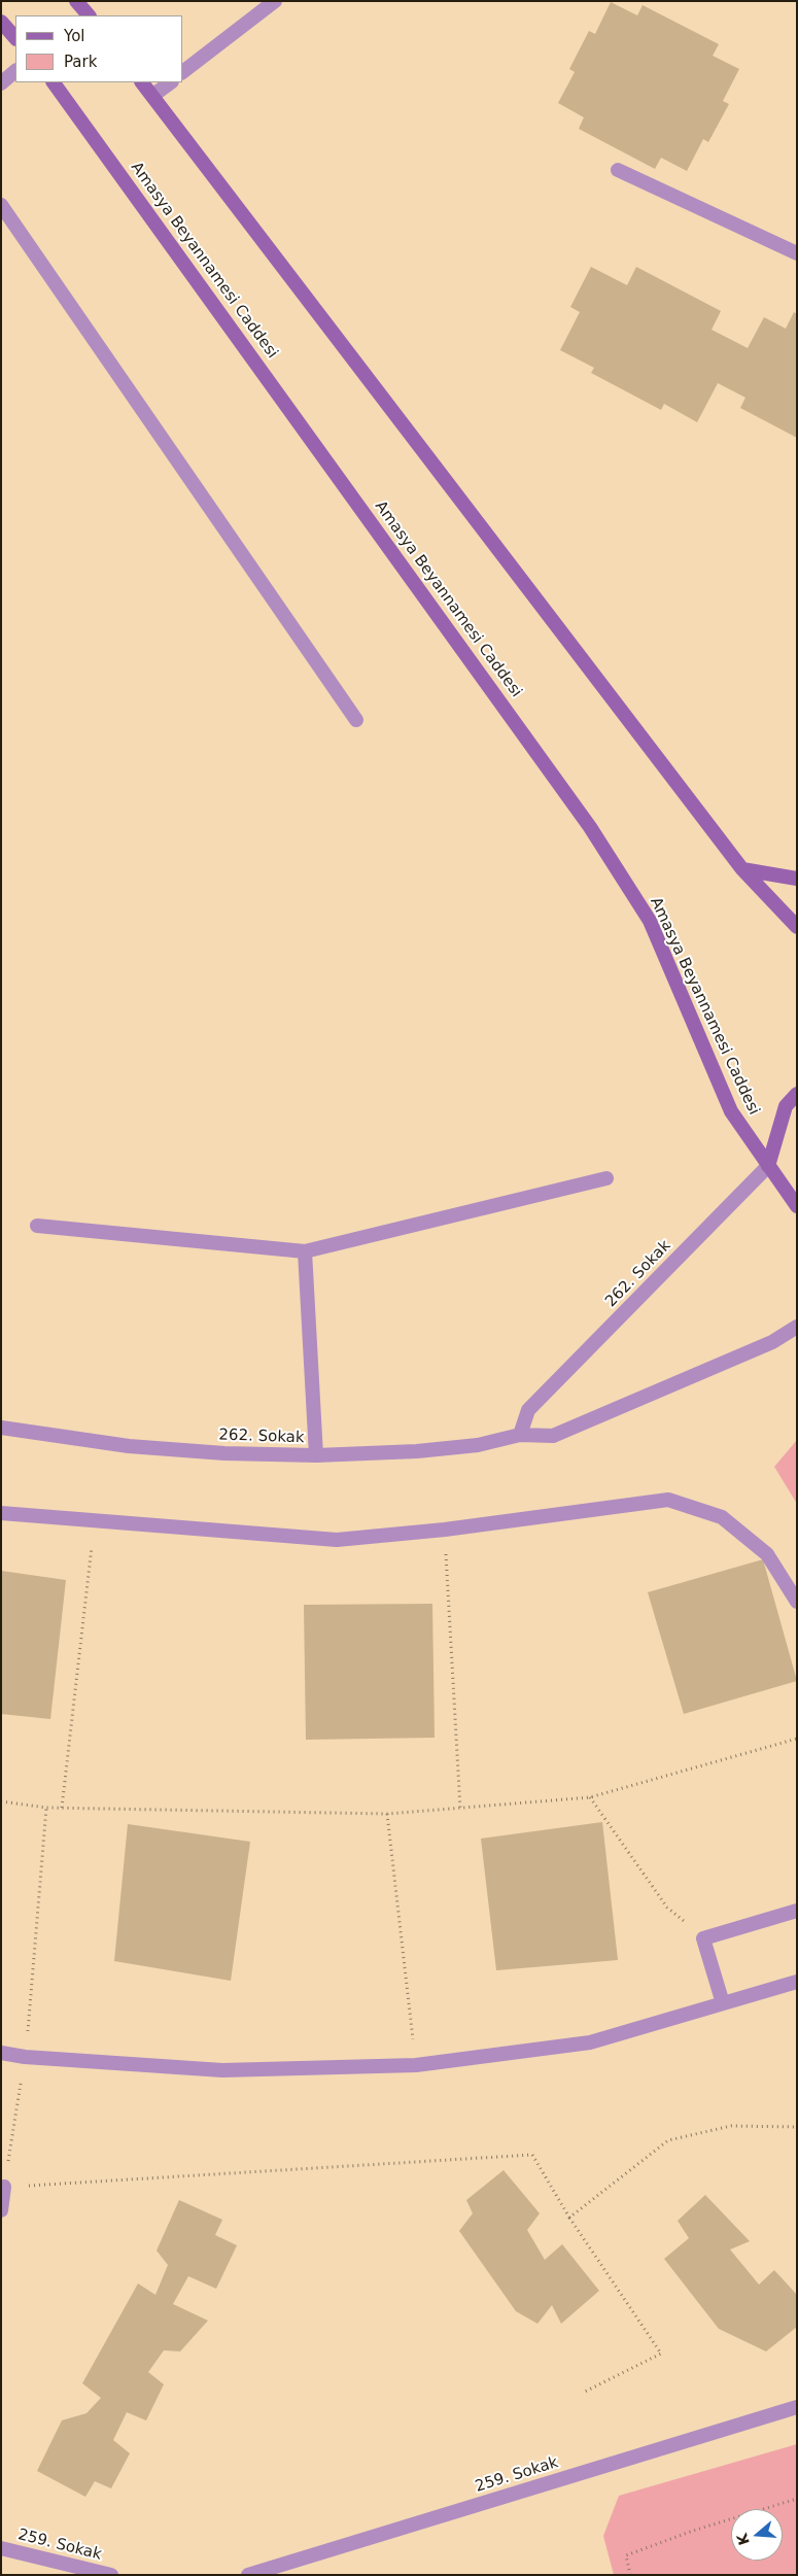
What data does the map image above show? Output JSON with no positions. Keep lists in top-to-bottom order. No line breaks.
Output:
{"streets":{"main road":["Amasya Beyannamesi Caddesi"],"street":["262. Sokak","259. Sokak"]},"crossings":[["Amasya Beyannamesi Caddesi","262. Sokak"]],"legend":["Yol","Park"],"north":"left"}
